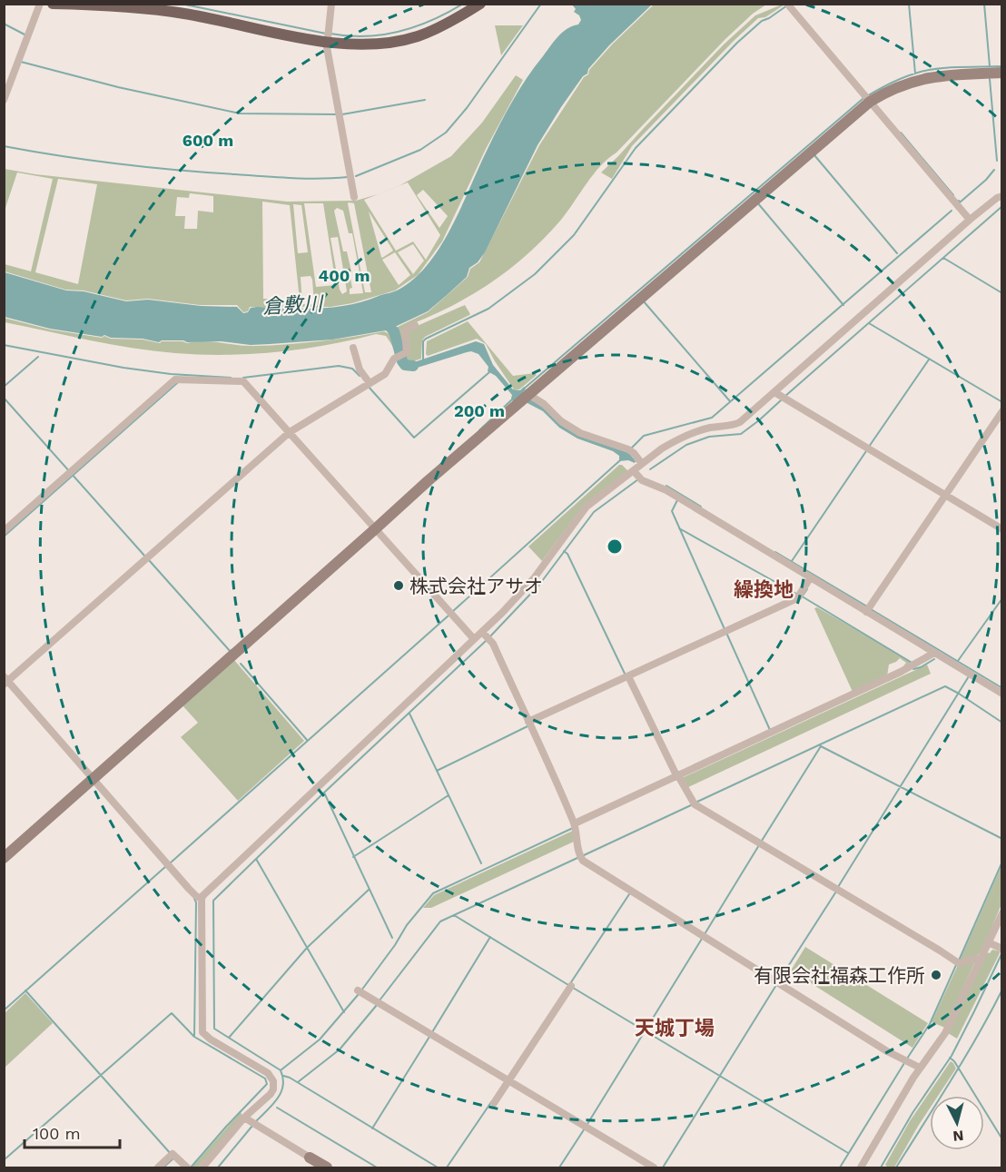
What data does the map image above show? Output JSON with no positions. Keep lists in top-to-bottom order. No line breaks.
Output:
{"districts":["繰換地","天城丁場"],"water":["倉敷川"],"places":["株式会社アサオ","有限会社福森工作所"],"scale_bar":"100 m","north":"bottom","rings":["600 m","400 m","200 m"]}
